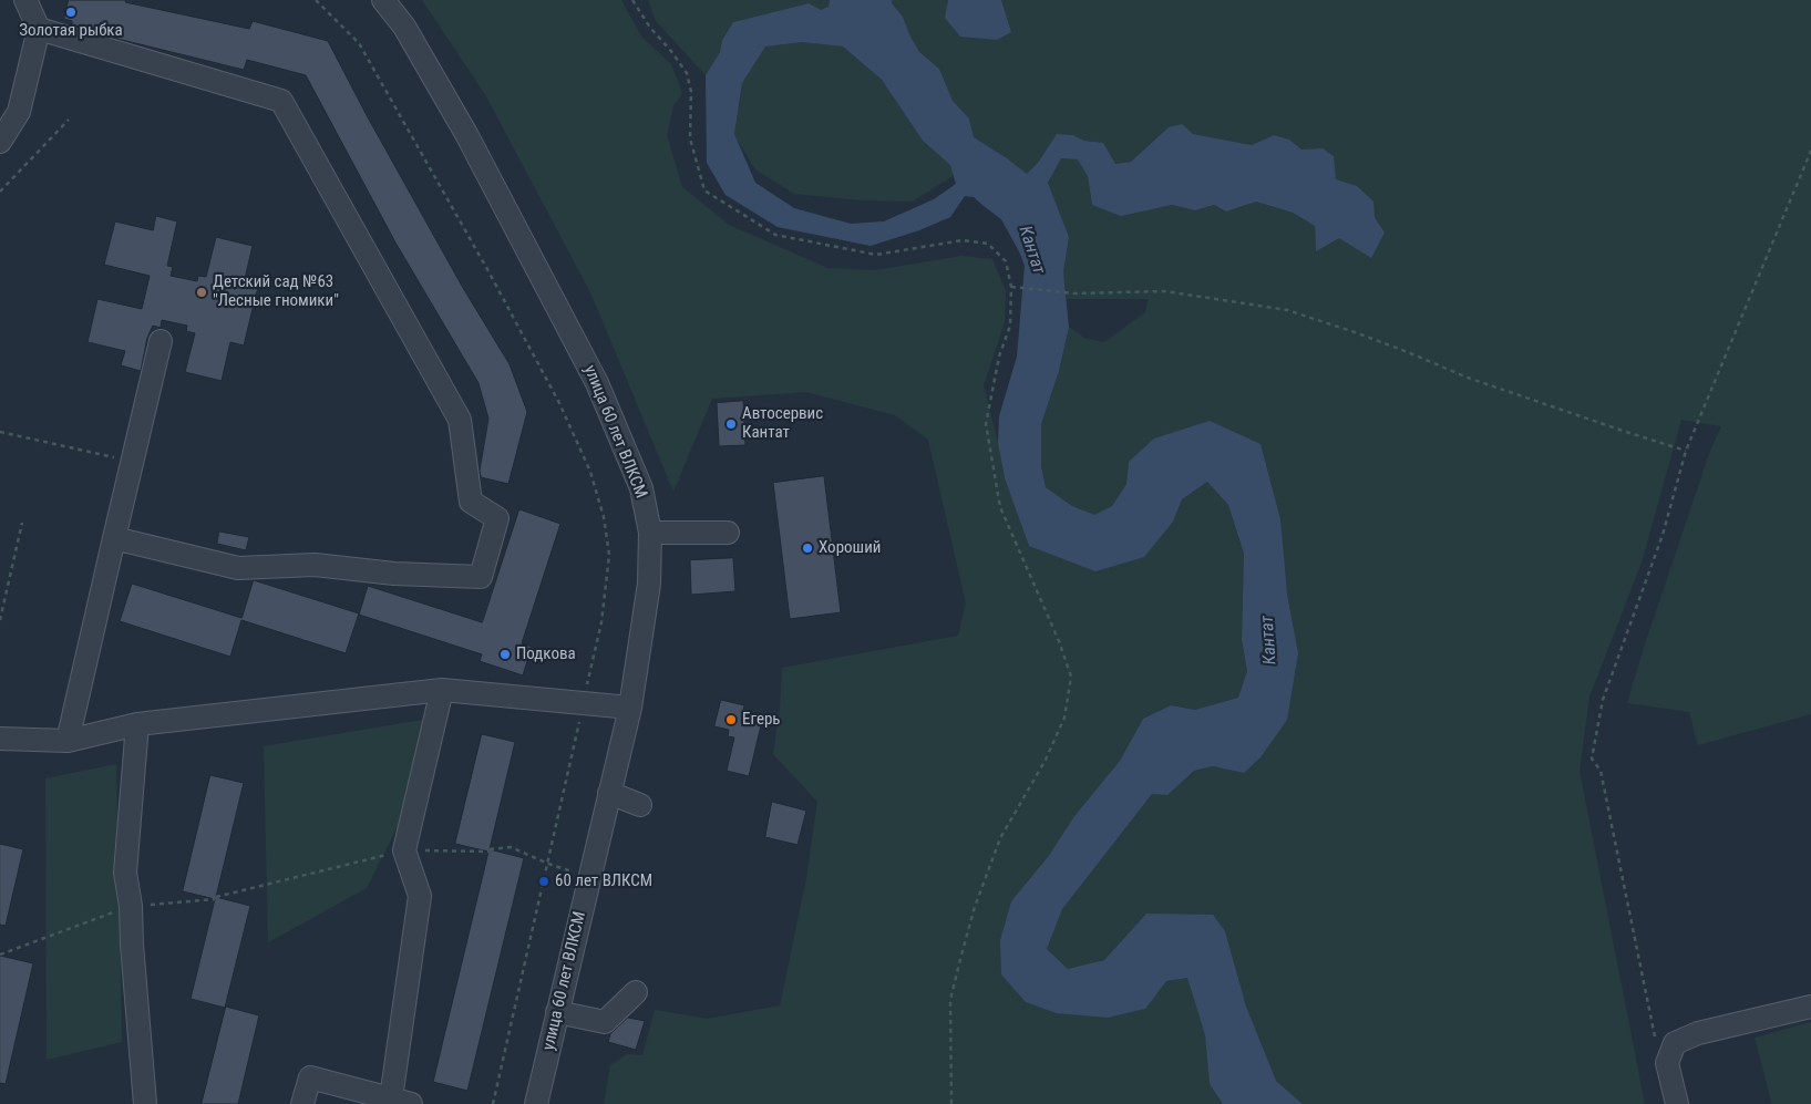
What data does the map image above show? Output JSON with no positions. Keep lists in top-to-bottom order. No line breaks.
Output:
{"streets":{"street":["улица 60 лет ВЛКСМ"]},"water":["Кантат"],"places":["Золотая рыбка","Детский сад №63 \"Лесные гномики\"","Автосервис Кантат","Хороший","Подкова","Егерь","60 лет ВЛКСМ"]}
